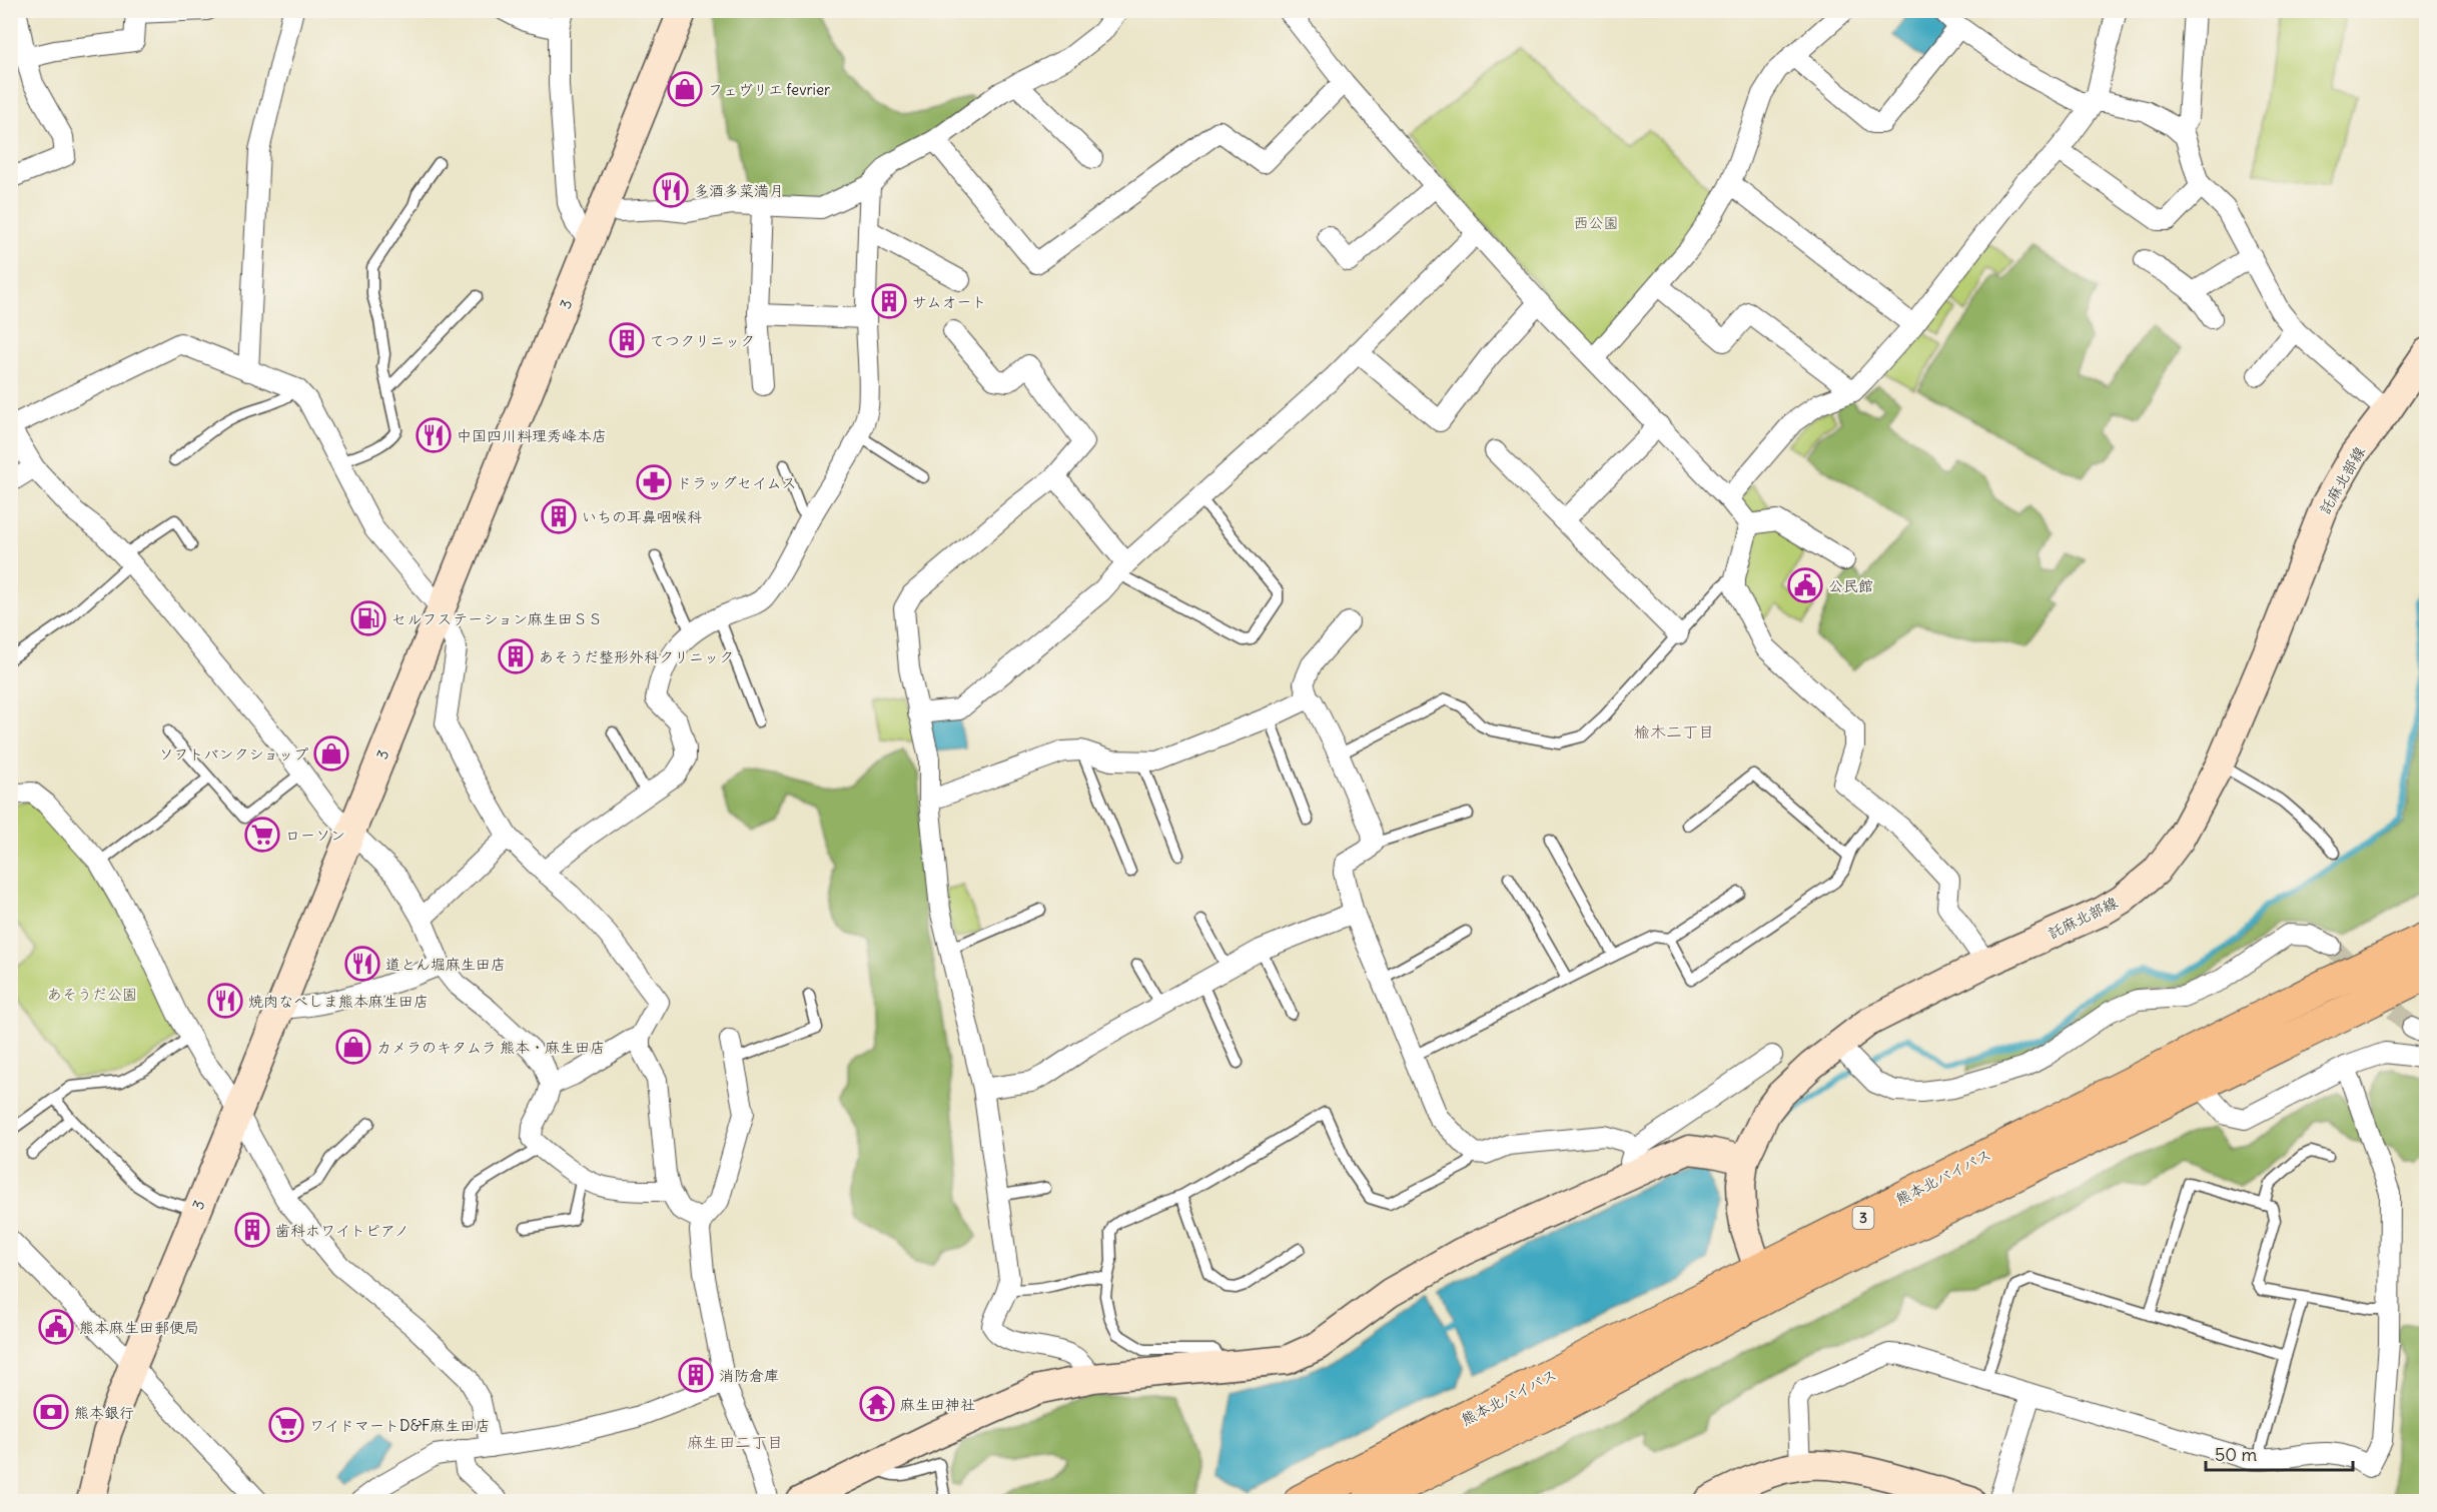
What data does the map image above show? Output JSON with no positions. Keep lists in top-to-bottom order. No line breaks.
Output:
{"streets":{"highway":["3","熊本北バイパス"],"street":["託麻北部線"]},"crossings":[["託麻北部線","熊本北バイパス"]],"districts":["楡木二丁目","麻生田二丁目"],"parks":["西公園","あそうだ公園"],"places":{"shop":["フェヴリエ fevrier","ソフトバンクショップ","カメラのキタムラ 熊本・麻生田店"],"restaurant":["多酒多菜満月","中国四川料理秀峰本店","道とん堀麻生田店","焼肉なべしま熊本麻生田店"],"building":["サムオート","てつクリニック","いちの耳鼻咽喉科","あそうだ整形外科クリニック","歯科ホワイトピアノ","消防倉庫"],"pharmacy":["ドラッグセイムス"],"public building":["公民館","熊本麻生田郵便局"],"fuel station":["セルフステーション麻生田ＳＳ"],"supermarket":["ローソン","ワイドマートD&F麻生田店"],"temple":["麻生田神社"],"bank":["熊本銀行"]},"scale_bar":"50 m"}
